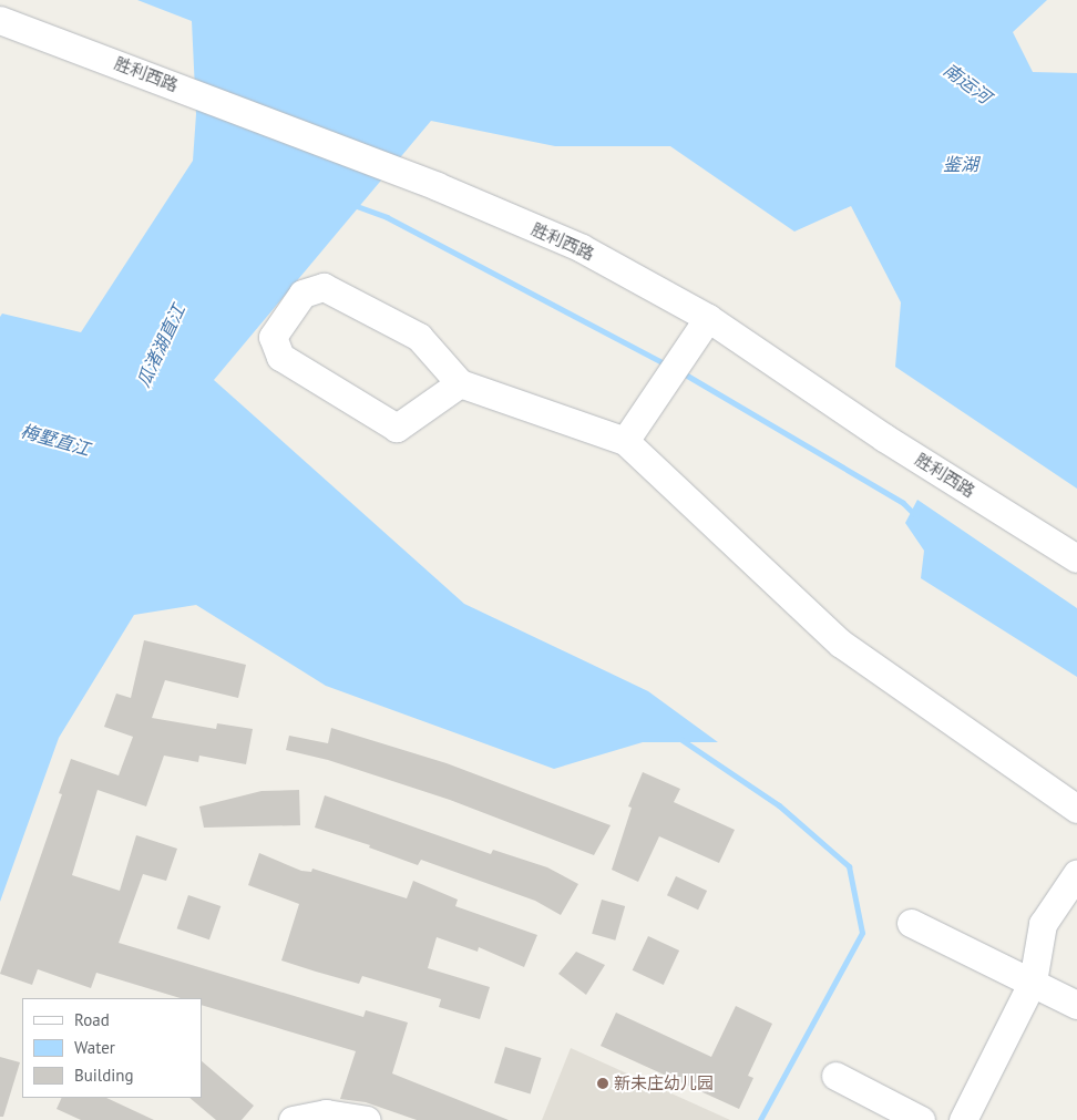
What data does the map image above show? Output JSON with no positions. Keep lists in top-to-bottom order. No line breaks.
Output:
{"streets":{"street":["胜利西路"]},"water":["南运河","鉴湖","瓜渚湖直江","梅墅直江"],"places":["新未庄幼儿园"],"legend":["Road","Water","Building"]}
